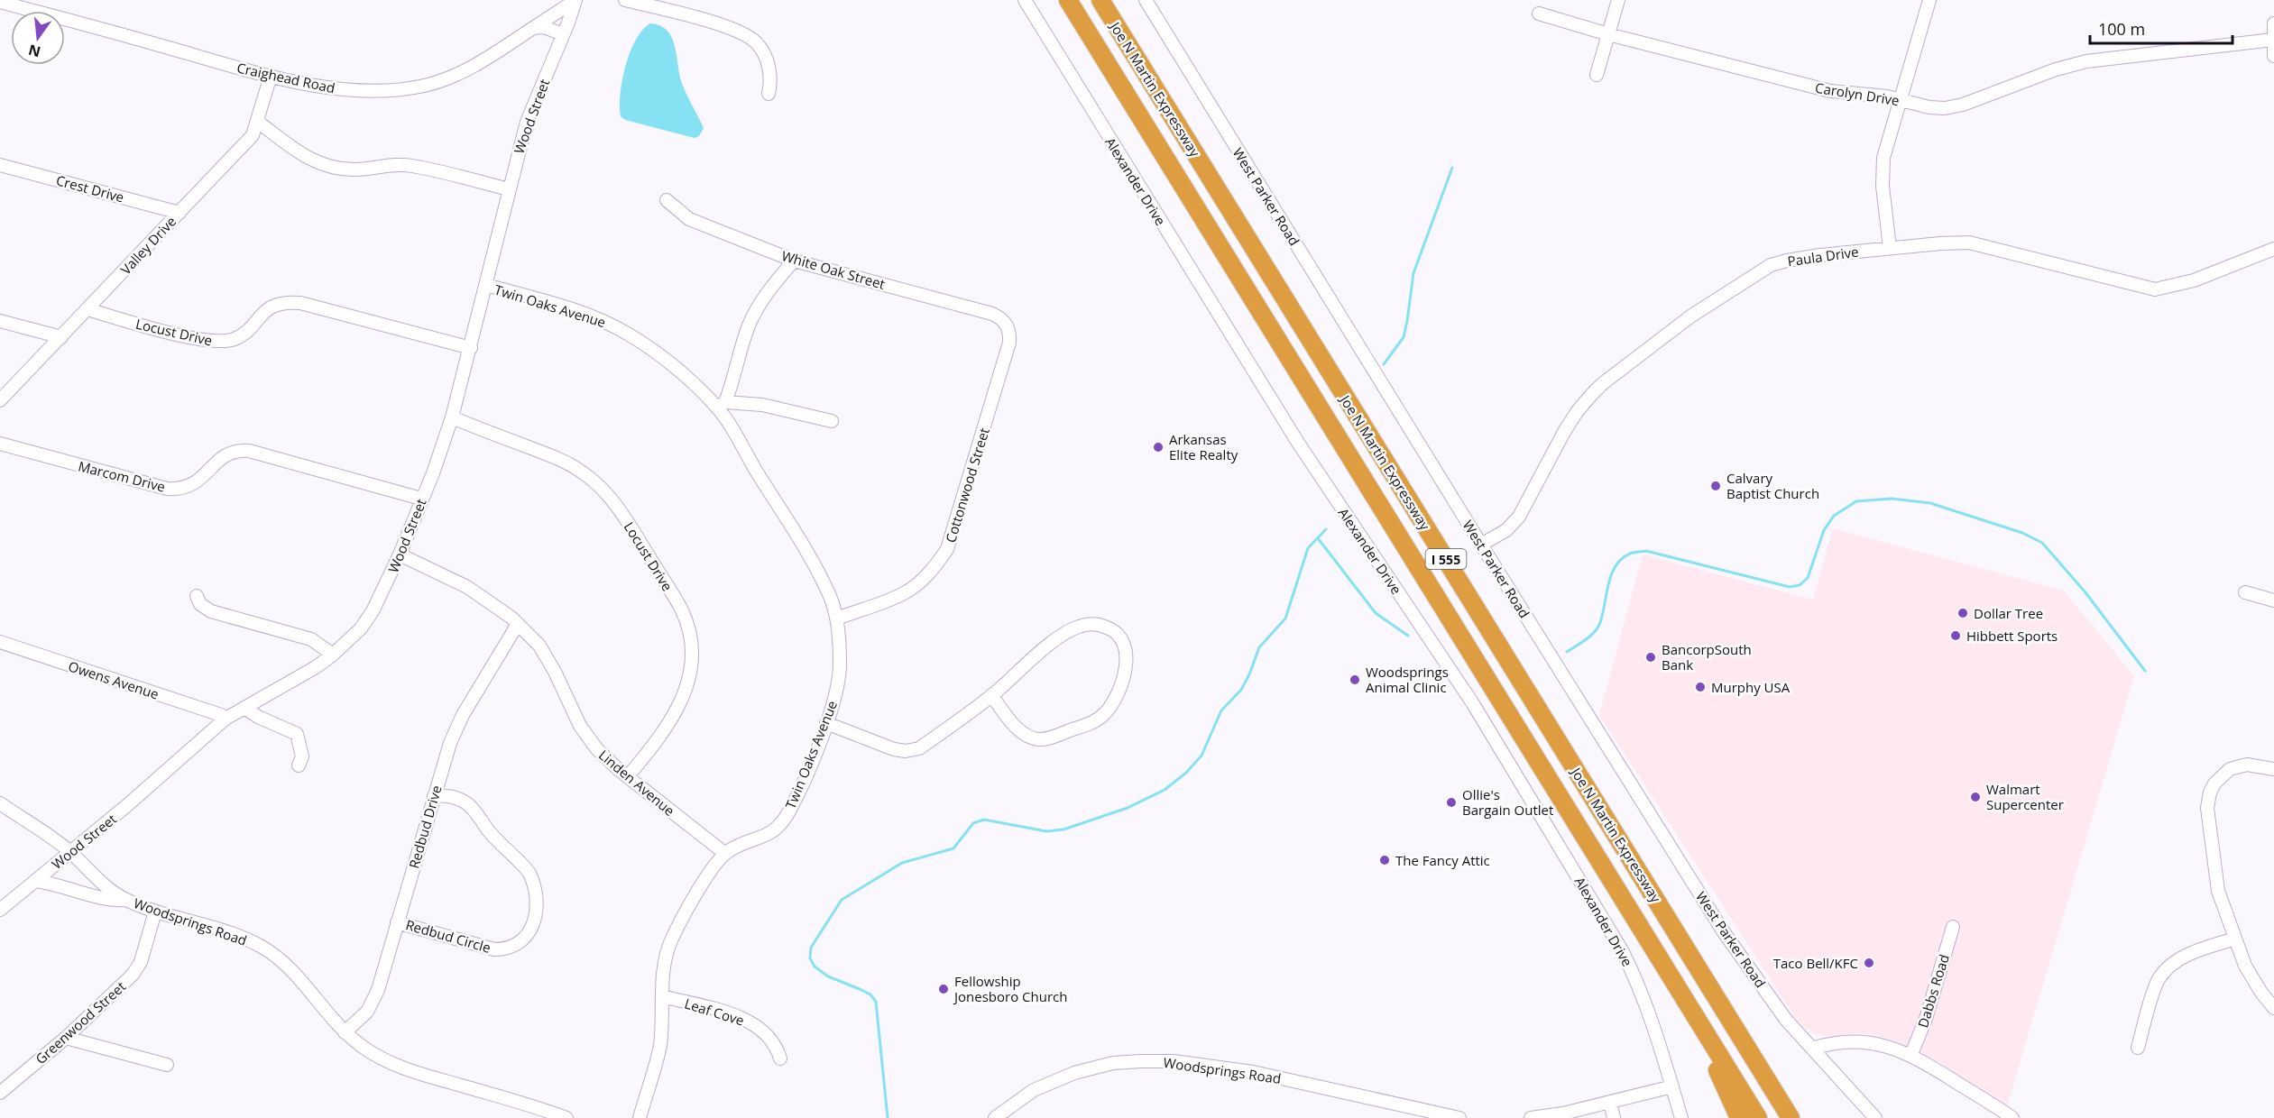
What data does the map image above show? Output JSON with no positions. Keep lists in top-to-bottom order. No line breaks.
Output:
{"streets":{"highway":["Joe N Martin Expressway","I 555"],"street":["Craighead Road","Carolyn Drive","Wood Street","Alexander Drive","Crest Drive","West Parker Road","Valley Drive","Paula Drive","White Oak Street","Twin Oaks Avenue","Locust Drive","Marcom Drive","Cottonwood Street","Owens Avenue","Linden Avenue","Redbud Drive","Woodsprings Road","Redbud Circle","Dabbs Road","Leaf Cove","Greenwood Street"]},"crossings":[["Craighead Road","Wood Street"],["Craighead Road","Valley Drive"],["Wood Street","Twin Oaks Avenue"],["Wood Street","Locust Drive"],["Wood Street","Marcom Drive"],["Wood Street","Owens Avenue"],["Wood Street","Linden Avenue"],["Wood Street","Woodsprings Road"],["Crest Drive","Valley Drive"],["West Parker Road","Paula Drive"],["Valley Drive","Locust Drive"],["White Oak Street","Cottonwood Street"],["Twin Oaks Avenue","Cottonwood Street"],["Twin Oaks Avenue","Linden Avenue"],["Locust Drive","Linden Avenue"],["Linden Avenue","Redbud Drive"],["Redbud Drive","Woodsprings Road"],["Redbud Drive","Redbud Circle"],["Woodsprings Road","Greenwood Street"]],"places":["Arkansas Elite Realty","Calvary Baptist Church","Dollar Tree","Hibbett Sports","BancorpSouth Bank","Woodsprings Animal Clinic","Murphy USA","Walmart Supercenter","Ollie's Bargain Outlet","The Fancy Attic","Taco Bell/KFC","Fellowship Jonesboro Church"],"scale_bar":"100 m","north":"bottom"}
